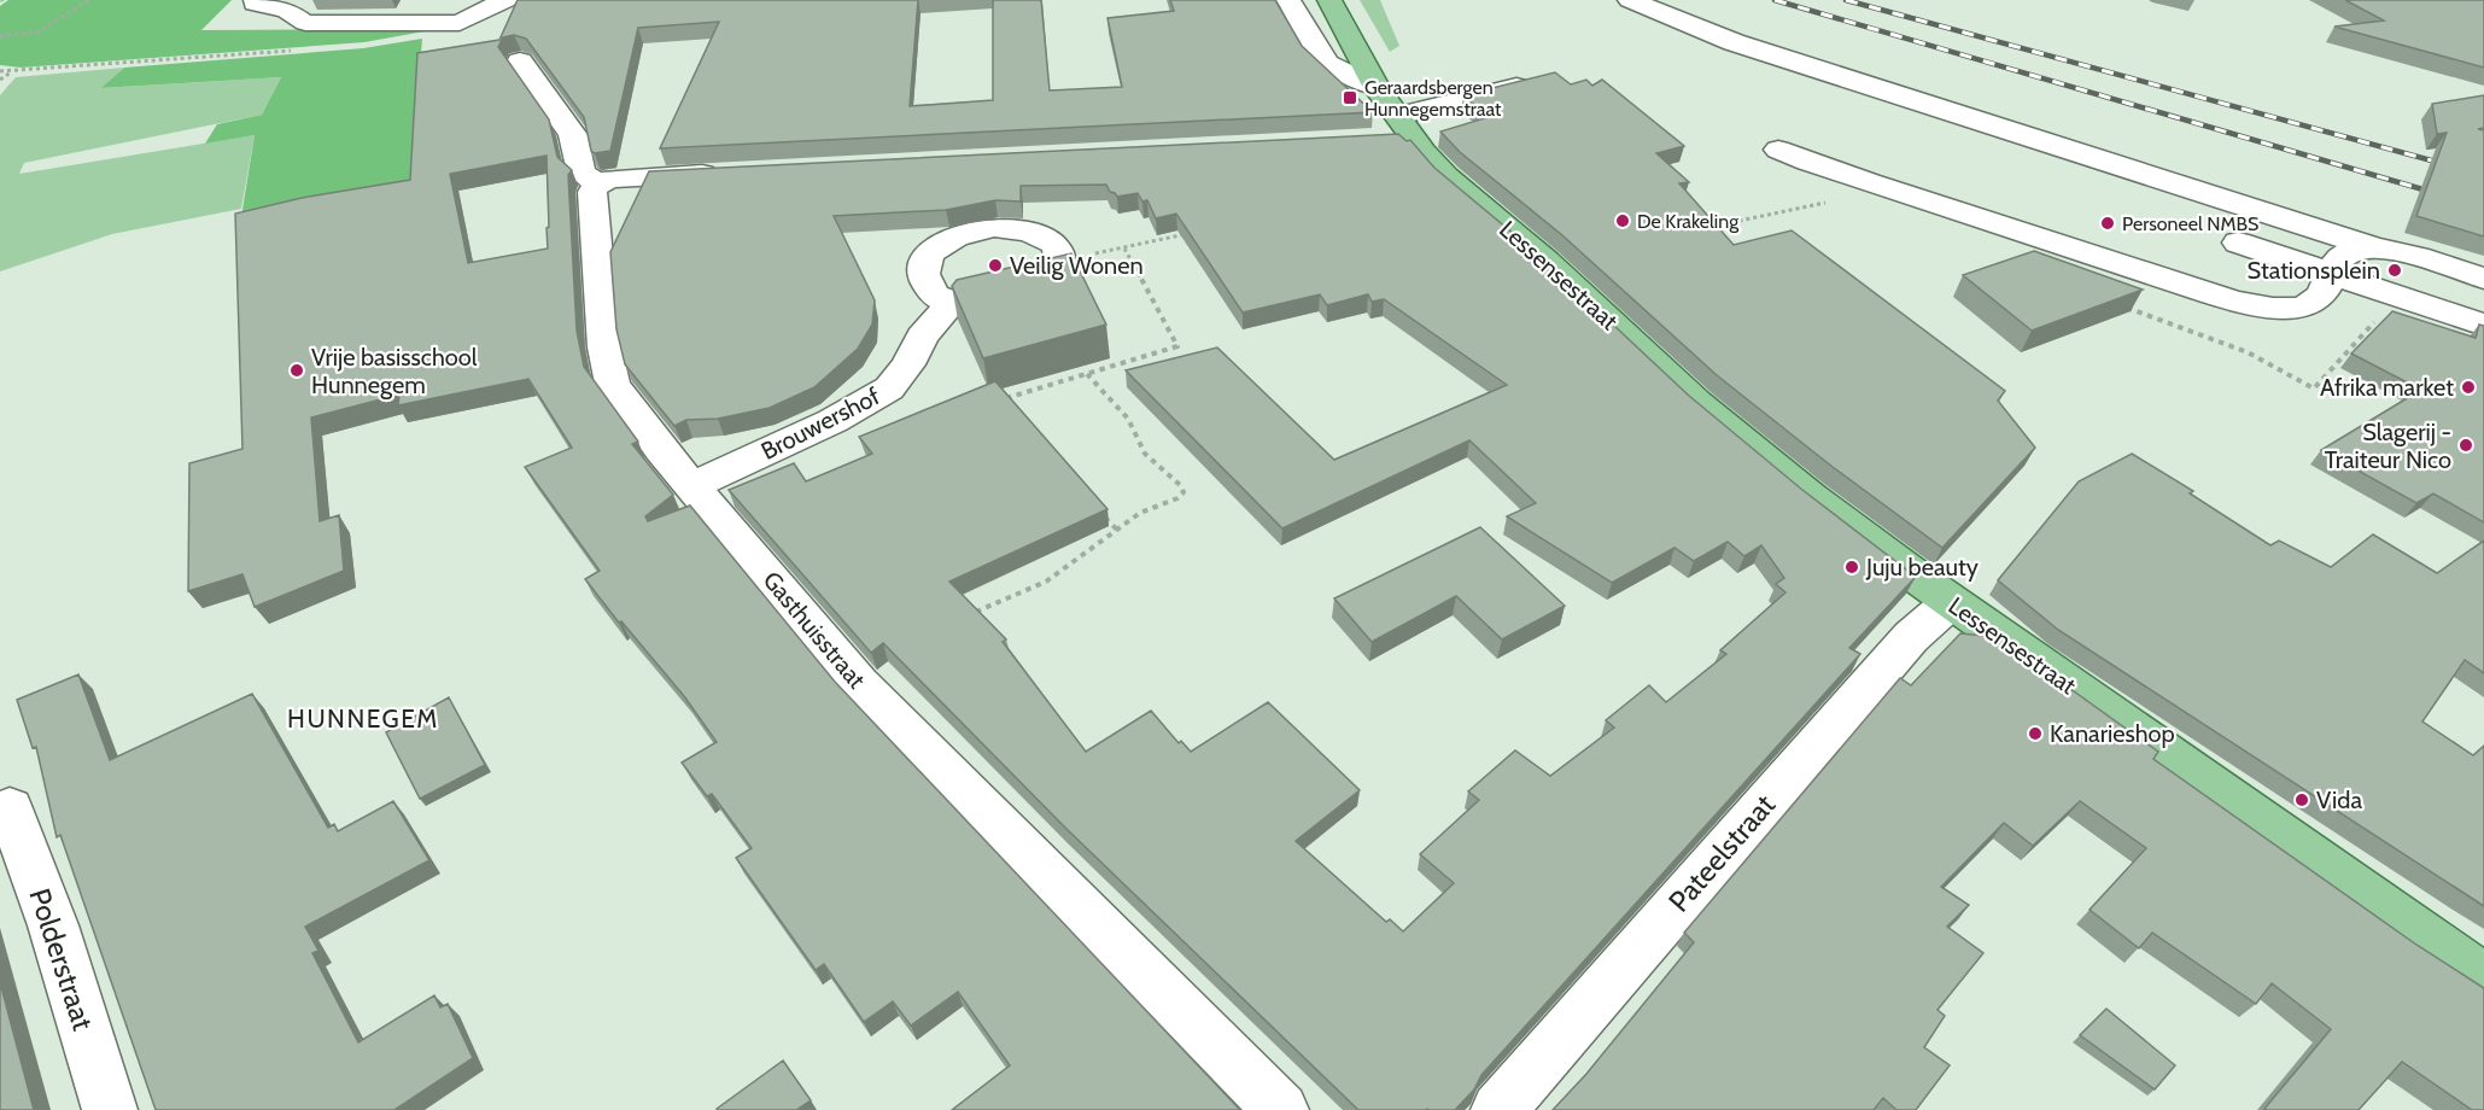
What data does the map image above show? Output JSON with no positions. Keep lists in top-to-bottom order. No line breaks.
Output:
{"streets":{"main road":["Lessensestraat"],"street":["Brouwershof","Gasthuisstraat","Pateelstraat","Polderstraat"]},"crossings":[["Lessensestraat","Pateelstraat"],["Brouwershof","Gasthuisstraat"]],"districts":["HUNNEGEM"],"places":{"transit":["Geraardsbergen Hunnegemstraat"],"other":["De Krakeling","Personeel NMBS","Veilig Wonen","Stationsplein","Vrije basisschool Hunnegem","Afrika market","Slagerij - Traiteur Nico","Juju beauty","Kanarieshop","Vida"]}}
